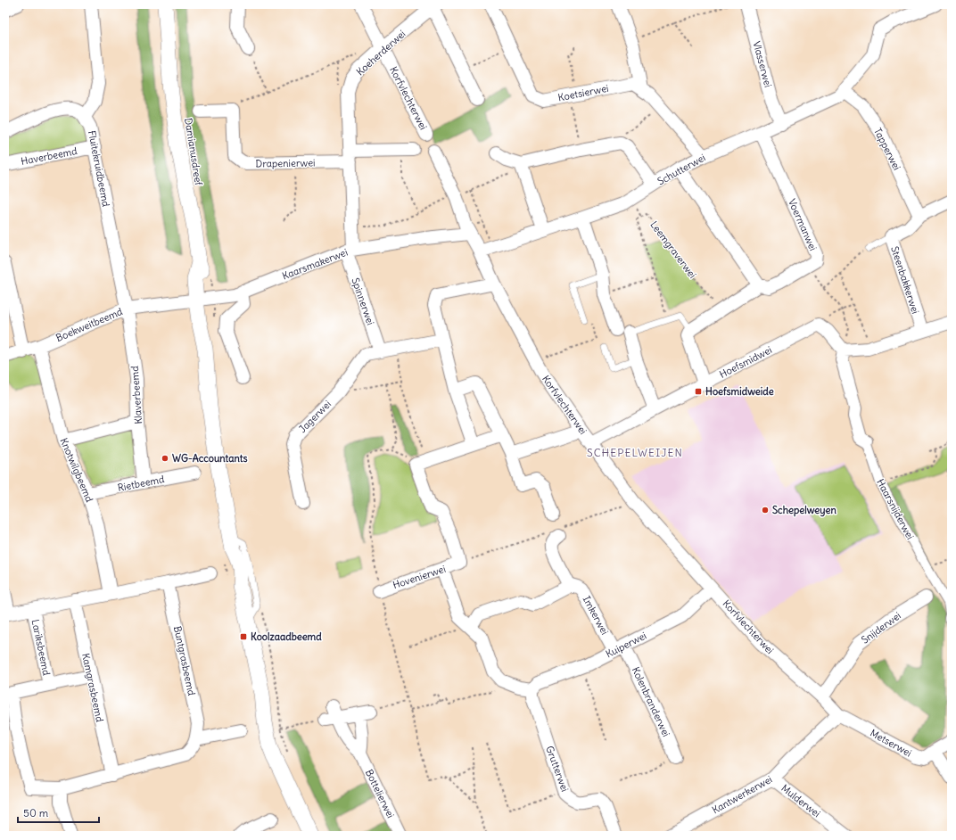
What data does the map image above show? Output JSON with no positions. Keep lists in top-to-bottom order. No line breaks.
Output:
{"streets":{"street":["Koeherderwei","Vlasserwei","Koetsierwei","Korfvlechterwei","Tapperwei","Damianusdreef","Haverbeemd","Drapenierwei","Fluitekruidbeemd","Schutterwei","Voermanwei","Kaarsmakerwei","Steenbakkerwei","Spinnerwei","Boekweitbeemd","Hoefsmidwei","Klaverbeemd","Jagerwei","Knotwilgbeemd","Rietbeemd","Haarsnijderwei","Hovenierwei","Imkerwei","Snijderwei","Kuiperwei","Lariksbeemd","Buntgrasbeemd","Kamgrasbeemd","Kolenbranderwei","Metserwei","Grutterwei","Bottelierwei","Kantwerkerwei","Mulderwei"],"path":["Leemgraverwei"]},"crossings":[["Koeherderwei","Korfvlechterwei"],["Koeherderwei","Drapenierwei"],["Koeherderwei","Kaarsmakerwei"],["Koeherderwei","Spinnerwei"],["Vlasserwei","Schutterwei"],["Koetsierwei","Schutterwei"],["Korfvlechterwei","Schutterwei"],["Korfvlechterwei","Kaarsmakerwei"],["Korfvlechterwei","Hoefsmidwei"],["Korfvlechterwei","Snijderwei"],["Korfvlechterwei","Kuiperwei"],["Korfvlechterwei","Metserwei"],["Korfvlechterwei","Kantwerkerwei"],["Tapperwei","Schutterwei"],["Tapperwei","Steenbakkerwei"],["Damianusdreef","Kaarsmakerwei"],["Damianusdreef","Boekweitbeemd"],["Haverbeemd","Fluitekruidbeemd"],["Fluitekruidbeemd","Boekweitbeemd"],["Fluitekruidbeemd","Klaverbeemd"],["Schutterwei","Voermanwei"],["Kaarsmakerwei","Spinnerwei"],["Kaarsmakerwei","Boekweitbeemd"],["Spinnerwei","Jagerwei"],["Boekweitbeemd","Klaverbeemd"],["Boekweitbeemd","Knotwilgbeemd"],["Klaverbeemd","Rietbeemd"],["Knotwilgbeemd","Rietbeemd"],["Haarsnijderwei","Snijderwei"],["Imkerwei","Kuiperwei"],["Imkerwei","Kolenbranderwei"],["Kuiperwei","Kolenbranderwei"],["Kuiperwei","Grutterwei"],["Lariksbeemd","Kamgrasbeemd"],["Metserwei","Kantwerkerwei"],["Kantwerkerwei","Mulderwei"]],"districts":["SCHEPELWEIJEN"],"places":{"transit":["Hoefsmidweide","Koolzaadbeemd"],"other":["WG-Accountants","Schepelweyen"]},"scale_bar":"50 m"}
